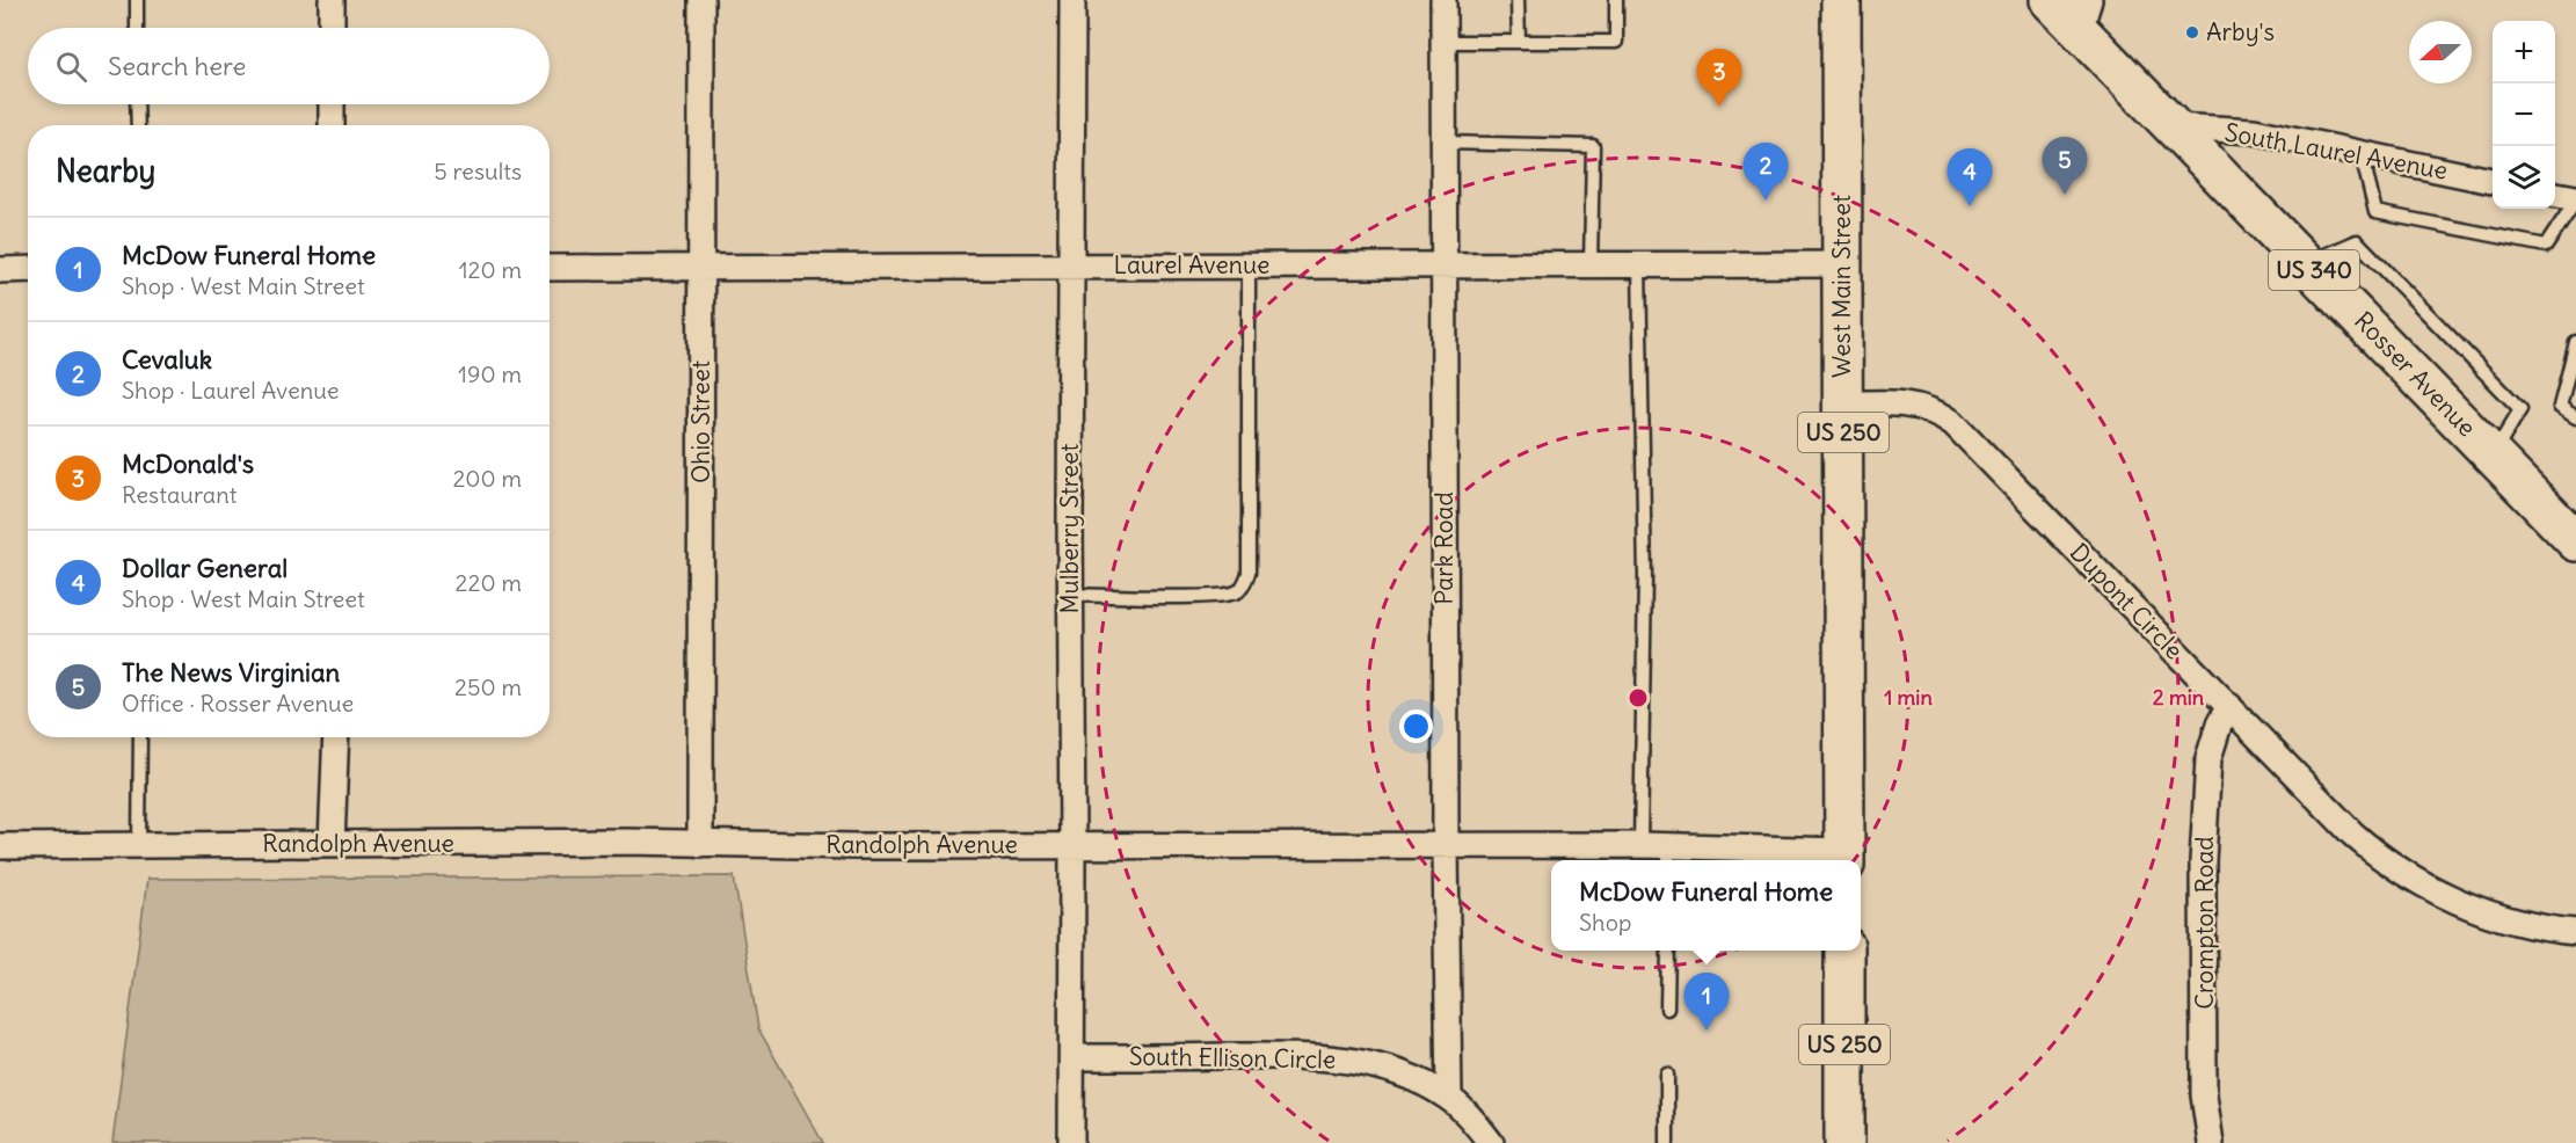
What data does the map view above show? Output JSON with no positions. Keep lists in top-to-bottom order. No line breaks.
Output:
{"streets":{"main road":["US 340","West Main Street","Rosser Avenue","US 250"],"street":["South Laurel Avenue","Laurel Avenue","Ohio Street","Mulberry Street","Park Road","Dupont Circle","Randolph Avenue","Crompton Road","South Ellison Circle"]},"crossings":[["South Laurel Avenue","Rosser Avenue"],["Laurel Avenue","West Main Street"],["Laurel Avenue","Ohio Street"],["Laurel Avenue","Mulberry Street"],["Laurel Avenue","Park Road"],["West Main Street","Dupont Circle"],["West Main Street","Randolph Avenue"],["Ohio Street","Randolph Avenue"],["Mulberry Street","Randolph Avenue"],["Mulberry Street","South Ellison Circle"],["Park Road","Randolph Avenue"],["Park Road","South Ellison Circle"],["Dupont Circle","Crompton Road"]],"places":["Arby's"],"north":"left","page":{"map_buttons":["+","−"],"search":"Search here","pins":["3","5","2","4","1"],"heading":["Nearby","5 results"],"list":[{"mark":"1","name":"McDow Funeral Home","note":"Shop · West Main Street","value":"120 m"},{"mark":"2","name":"Cevaluk","note":"Shop · Laurel Avenue","value":"190 m"},{"mark":"3","name":"McDonald's","note":"Restaurant","value":"200 m"},{"mark":"4","name":"Dollar General","note":"Shop · West Main Street","value":"220 m"},{"mark":"5","name":"The News Virginian","note":"Office · Rosser Avenue","value":"250 m"}],"popup":["McDow Funeral Home","Shop"]},"rings":["1 min","2 min"]}
